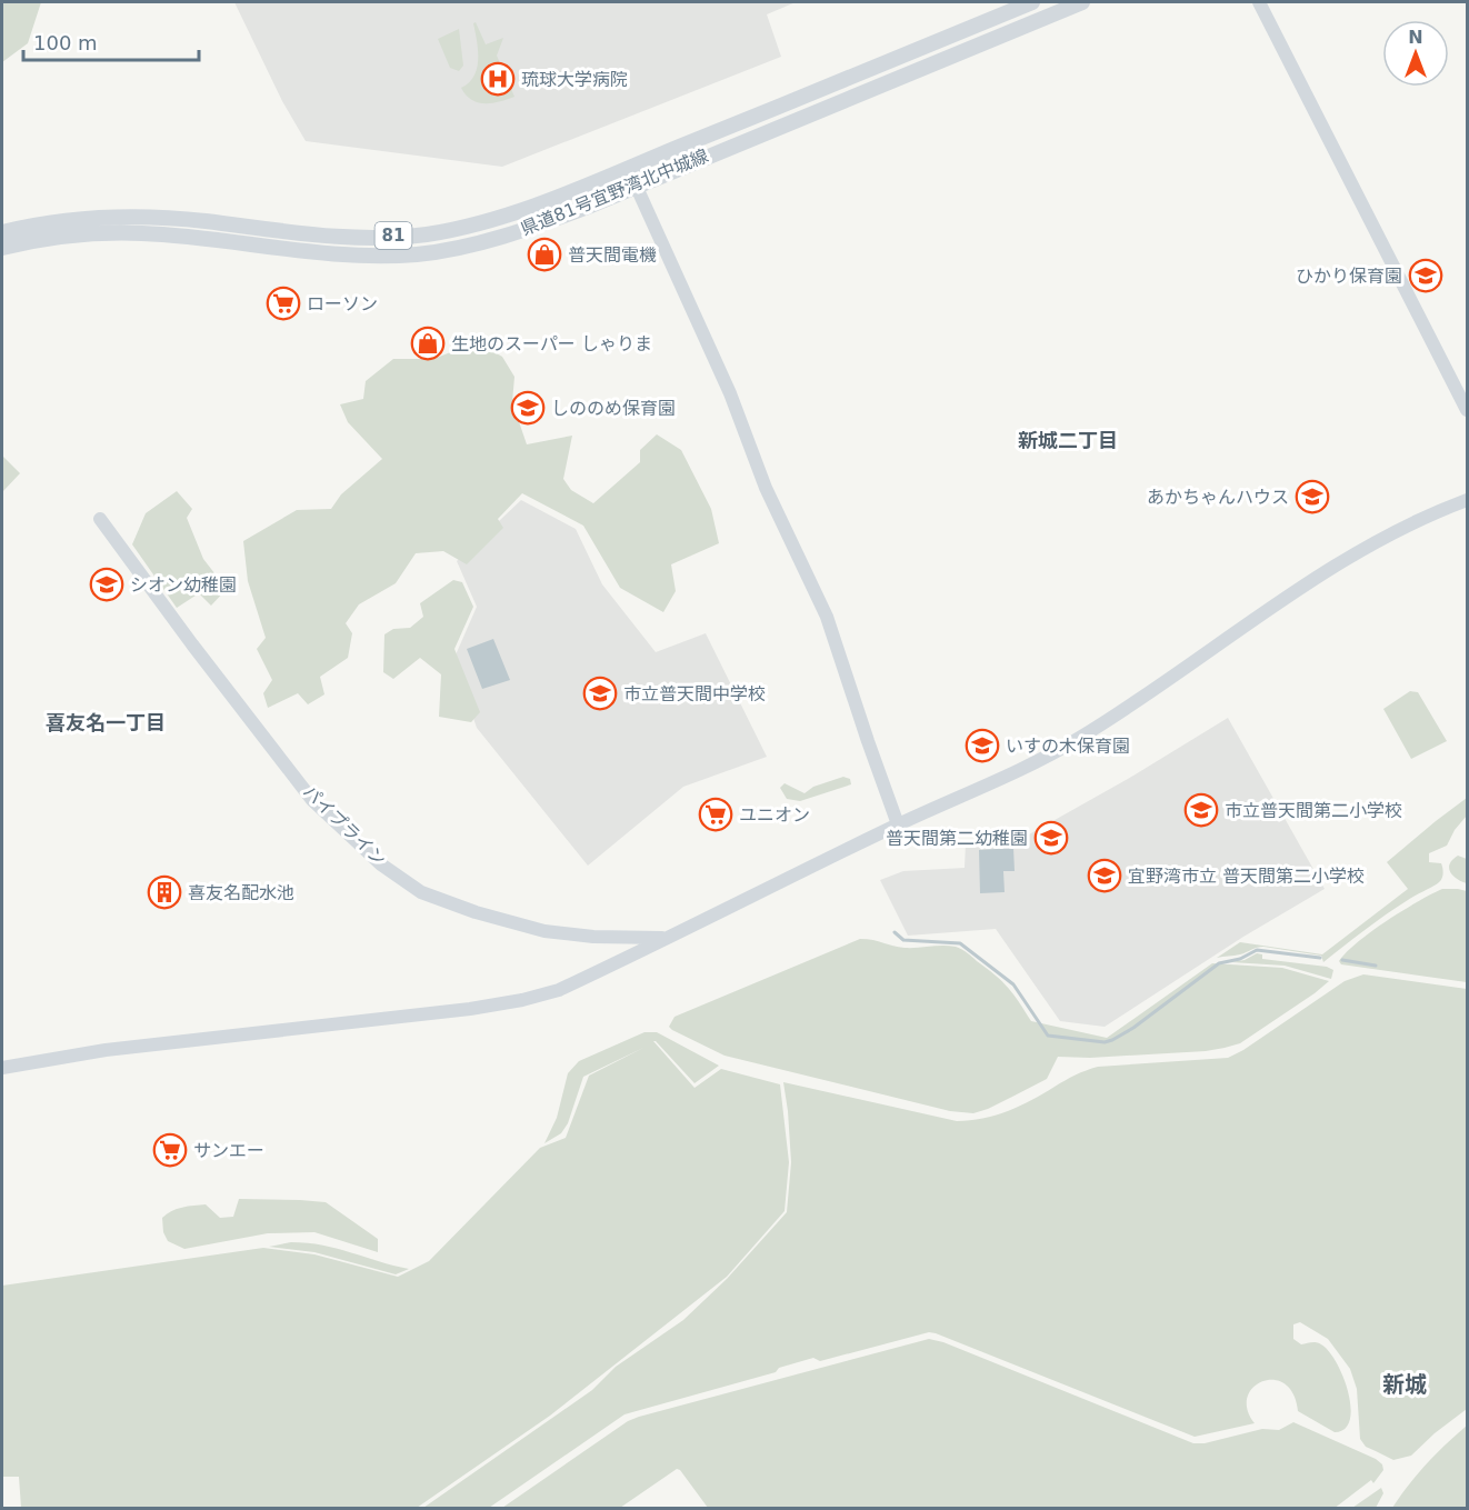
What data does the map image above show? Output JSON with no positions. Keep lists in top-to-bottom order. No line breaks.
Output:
{"streets":{"main road":["県道81号宜野湾北中城線","81"],"street":["パイプライン"]},"districts":["新城二丁目","喜友名一丁目","新城"],"places":{"hospital":["琉球大学病院"],"shop":["普天間電機","生地のスーパー しゃりま"],"school or university":["ひかり保育園","しののめ保育園","あかちゃんハウス","シオン幼稚園","市立普天間中学校","いすの木保育園","市立普天間第二小学校","普天間第二幼稚園","宜野湾市立 普天間第二小学校"],"supermarket":["ローソン","ユニオン","サンエー"],"building":["喜友名配水池"]},"scale_bar":"100 m","north":"top"}
